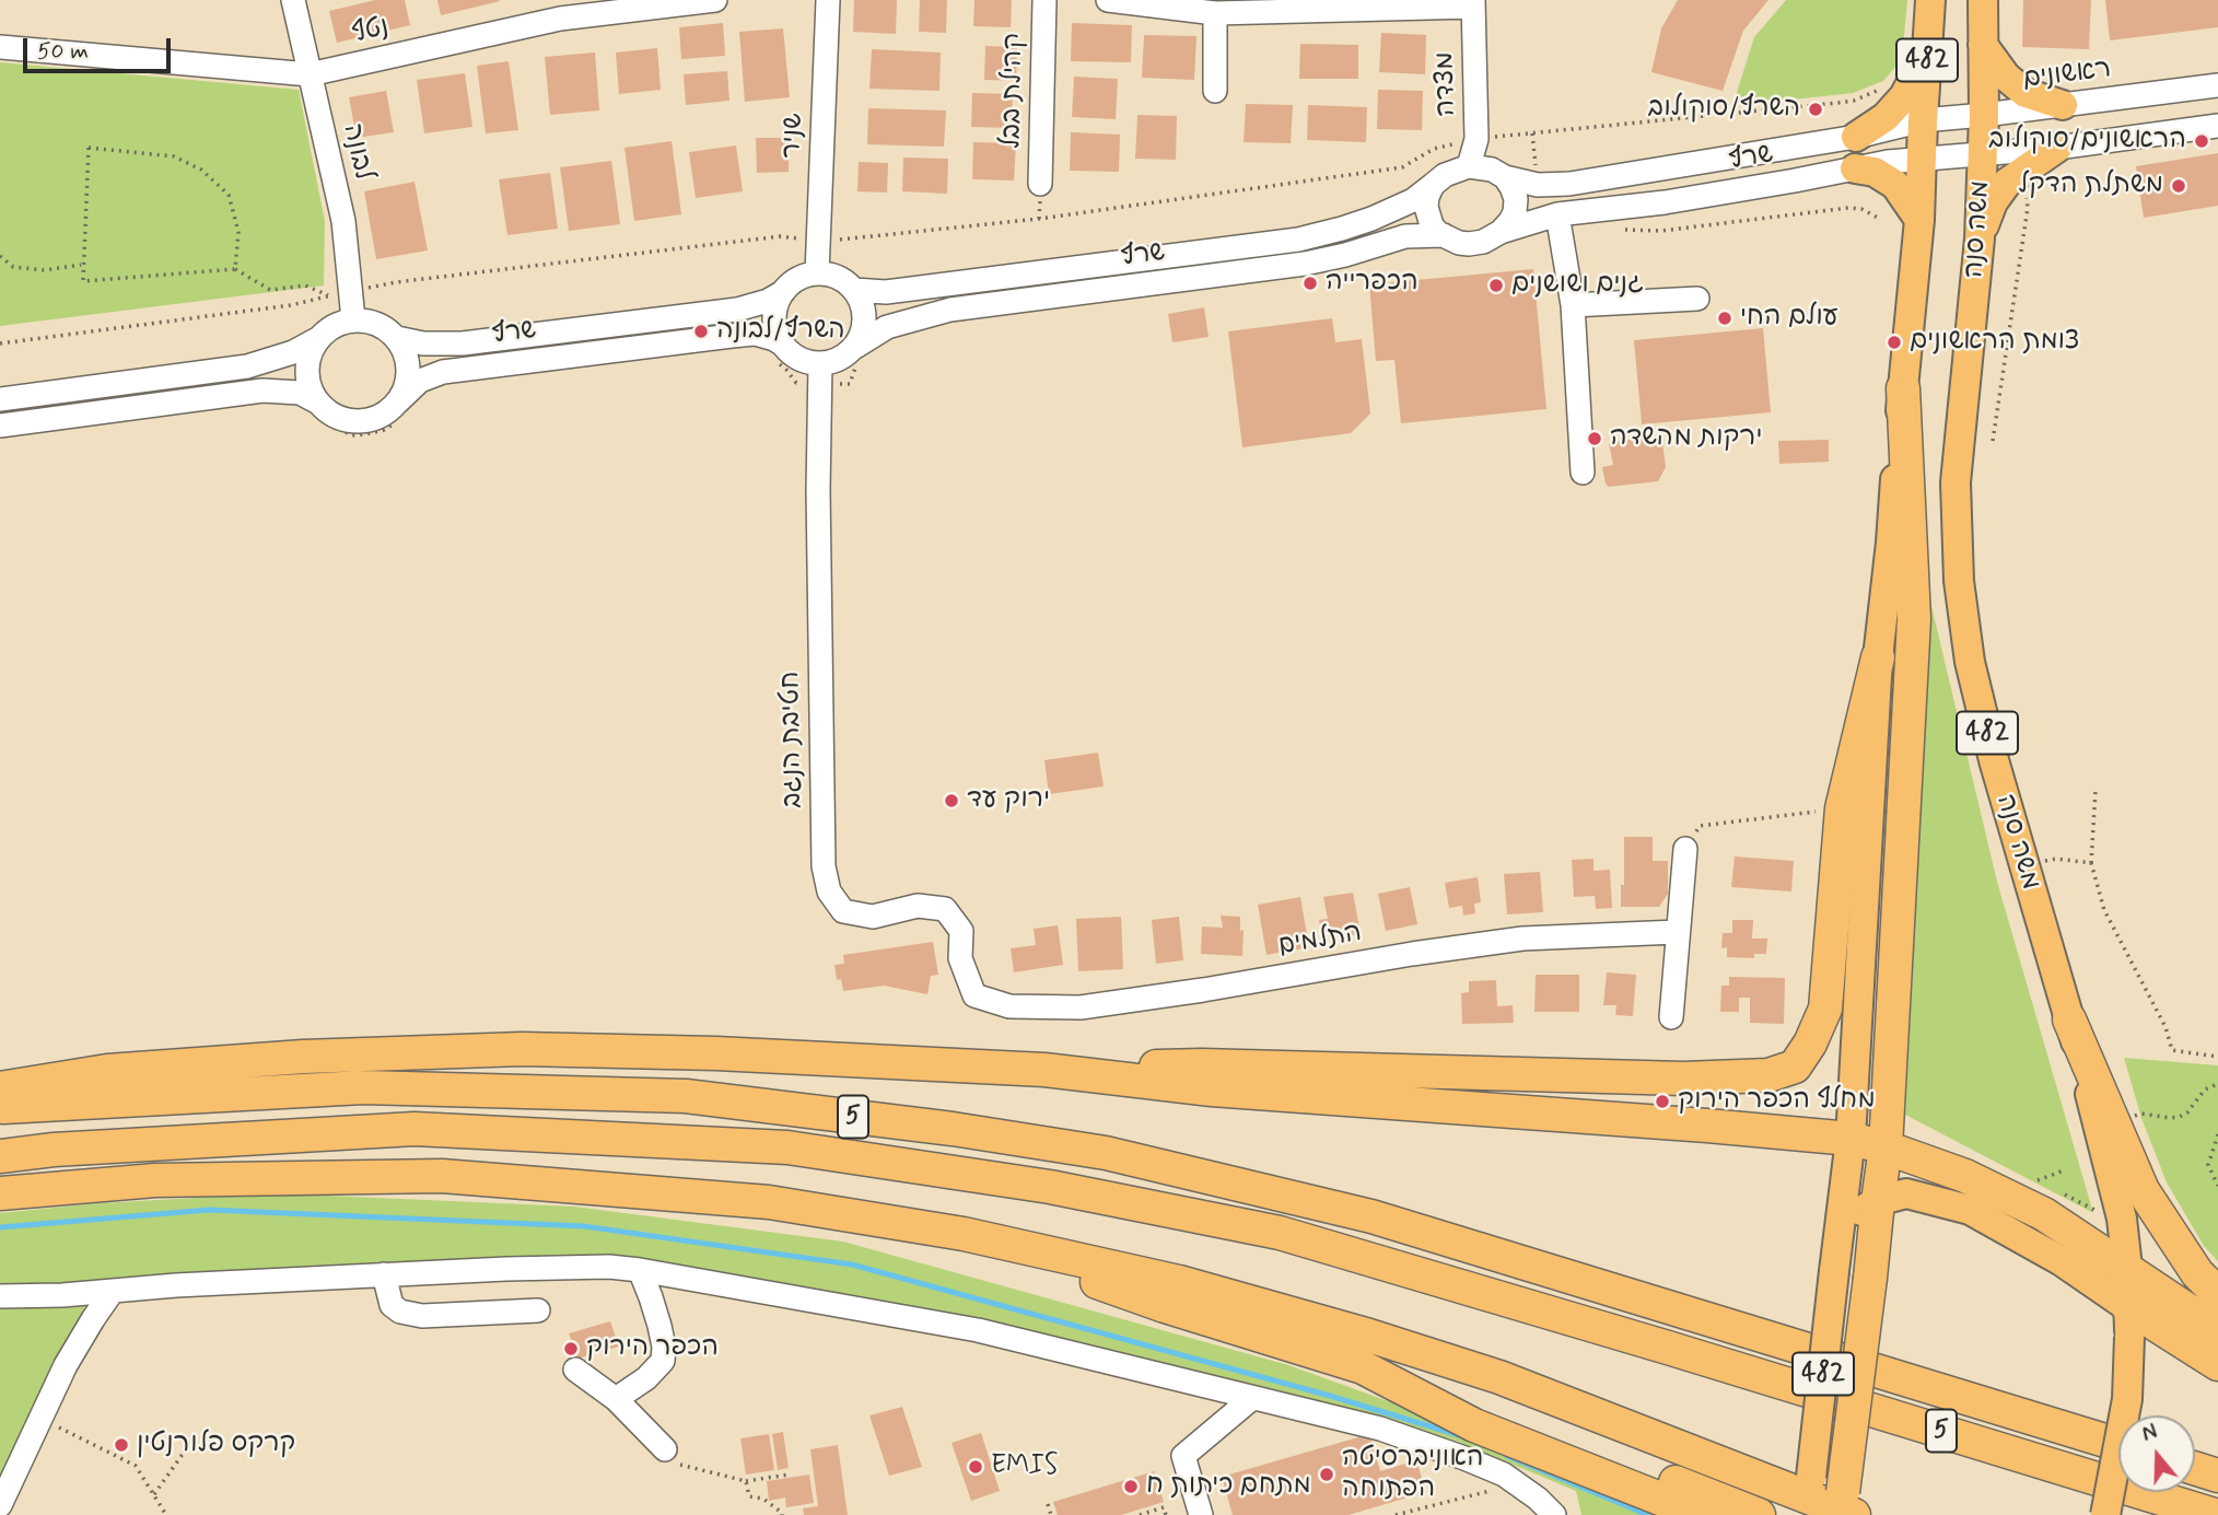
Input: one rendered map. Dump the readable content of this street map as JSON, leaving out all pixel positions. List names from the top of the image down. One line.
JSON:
{"streets":{"highway":["5"],"main road":["482","משה סנה"],"street":["נטף","ראשונים","מצדה","קהילת בבל","שניר","לבונה","שרף","חטיבת הנגב","התלמים"]},"crossings":[["נטף","לבונה"],["482","ראשונים"],["482","שרף"],["482","משה סנה"],["ראשונים","שרף"],["ראשונים","משה סנה"],["מצדה","שרף"],["שניר","שרף"],["שניר","חטיבת הנגב"],["לבונה","שרף"],["שרף","חטיבת הנגב"],["חטיבת הנגב","התלמים"]],"places":["השרף/סוקולוב","הראשונים/סוקולוב","משתלת הדקל","הכפרייה","גנים ושושנים","עולם החי","השרף/לבונה","צומת הראשונים","ירקות מהשדה","ירוק עד","מחלף הכפר הירוק","הכפר הירוק","קרקס פלורנטין","EMIS","האוניברסיטה הפתוחה","מתחם כיתות ח"],"scale_bar":"50 m","north":"top"}
